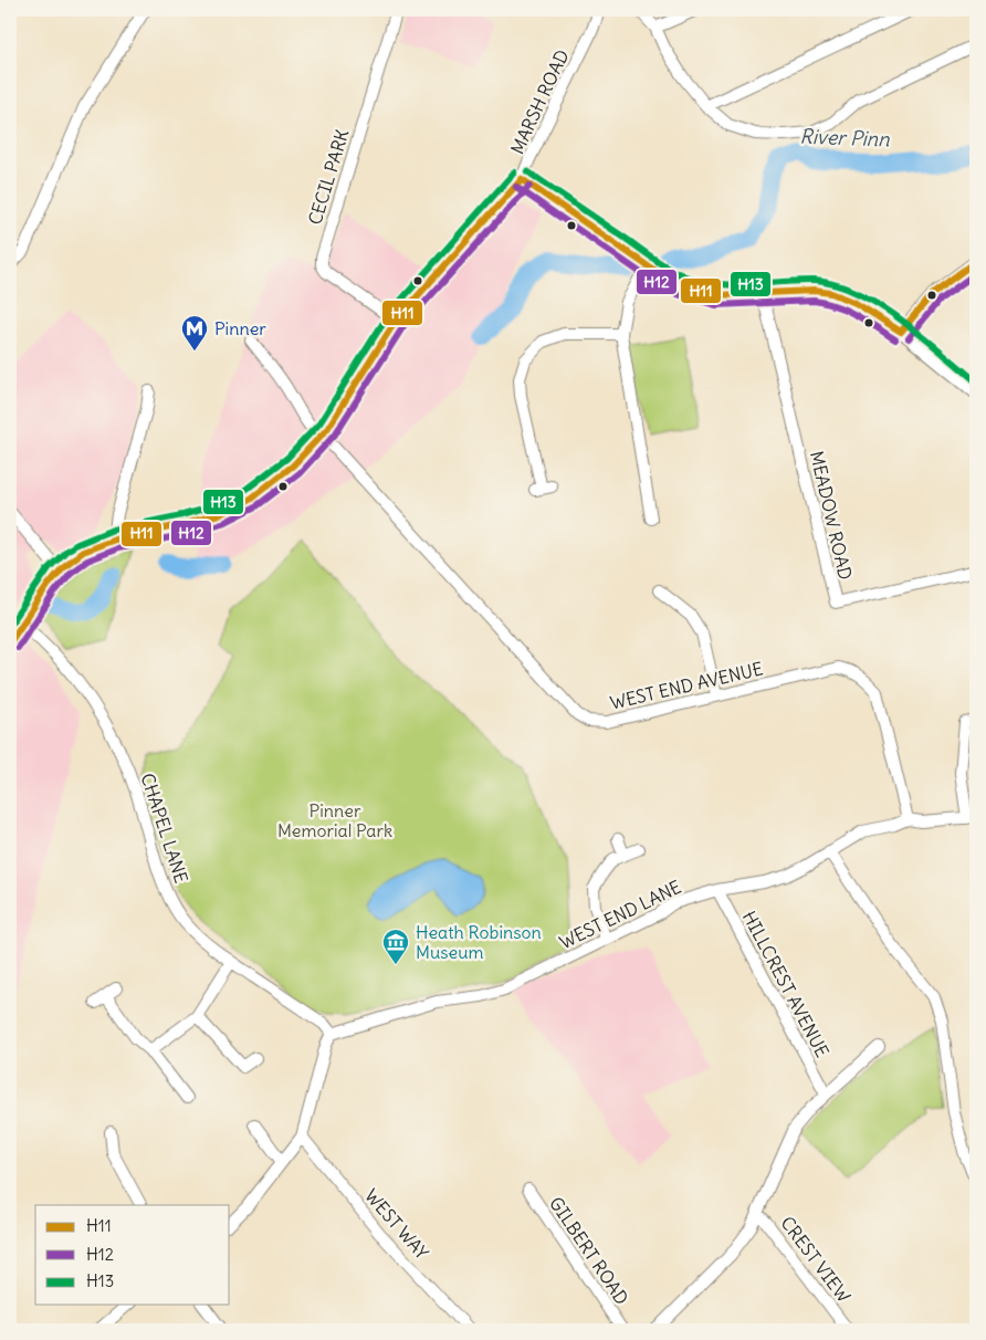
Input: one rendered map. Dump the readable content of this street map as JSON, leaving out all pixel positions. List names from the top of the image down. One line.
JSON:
{"streets":{"street":["MARSH ROAD","CECIL PARK","MEADOW ROAD","WEST END AVENUE","CHAPEL LANE","WEST END LANE","HILLCREST AVENUE","WEST WAY","GILBERT ROAD","CREST VIEW"]},"crossings":[["MARSH ROAD","CECIL PARK"],["MARSH ROAD","WEST END AVENUE"],["MARSH ROAD","CHAPEL LANE"],["WEST END AVENUE","WEST END LANE"],["CHAPEL LANE","WEST END LANE"],["WEST END LANE","HILLCREST AVENUE"]],"water":["River Pinn"],"parks":["Pinner Memorial Park"],"places":{"metro station":["Pinner"],"museum":["Heath Robinson Museum"]},"lines":["transit line H13","transit line H11","transit line H12"],"legend":["H11","H12","H13"]}
